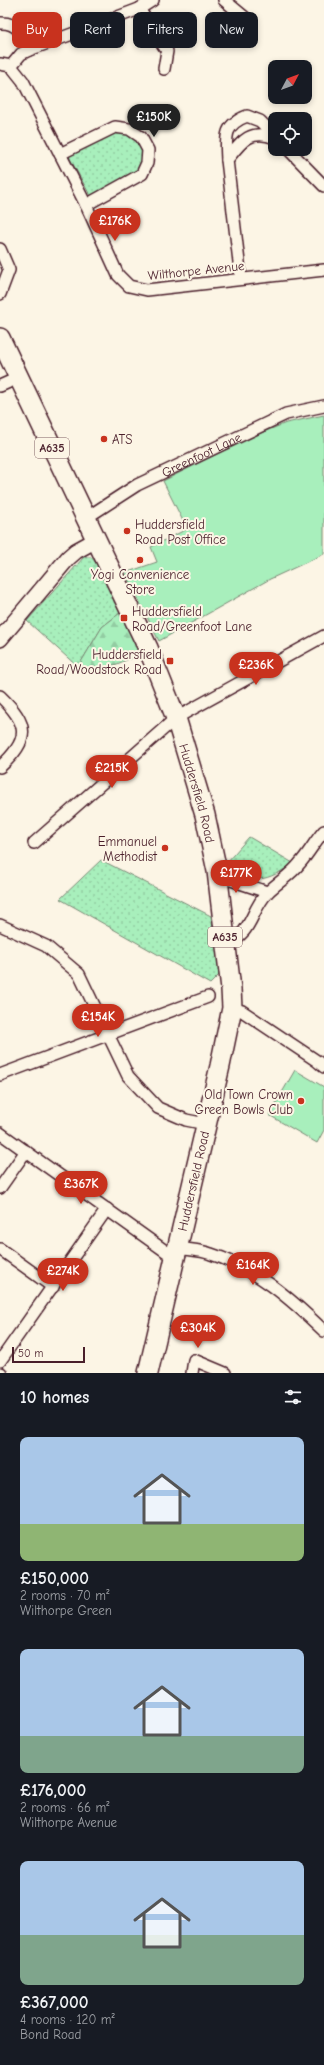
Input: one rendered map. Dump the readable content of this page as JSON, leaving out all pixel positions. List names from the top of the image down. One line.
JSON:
{"streets":{"highway":["A635","Huddersfield Road"],"street":["Wilthorpe Avenue","Greenfoot Lane"]},"crossings":[["Greenfoot Lane","Huddersfield Road"]],"places":{"other":["ATS","Huddersfield Road Post Office","Yogi Convenience Store","Emmanuel Methodist","Old Town Crown Green Bowls Club"],"transit":["Huddersfield Road/Greenfoot Lane","Huddersfield Road/Woodstock Road"]},"scale_bar":"50 m","north":"top right","page":{"chip":["Buy","Rent","Filters","New"],"price":["£150K","£176K","£236K","£215K","£177K","£154K","£367K","£164K","£274K","£304K"],"scale":"50 m","heading":"10 homes","list":[{"name":"£150,000","note":"2 rooms · 70 m² · Wilthorpe Green"},{"name":"£176,000","note":"2 rooms · 66 m² · Wilthorpe Avenue"},{"name":"£367,000","note":"4 rooms · 120 m² · Bond Road"}]}}
